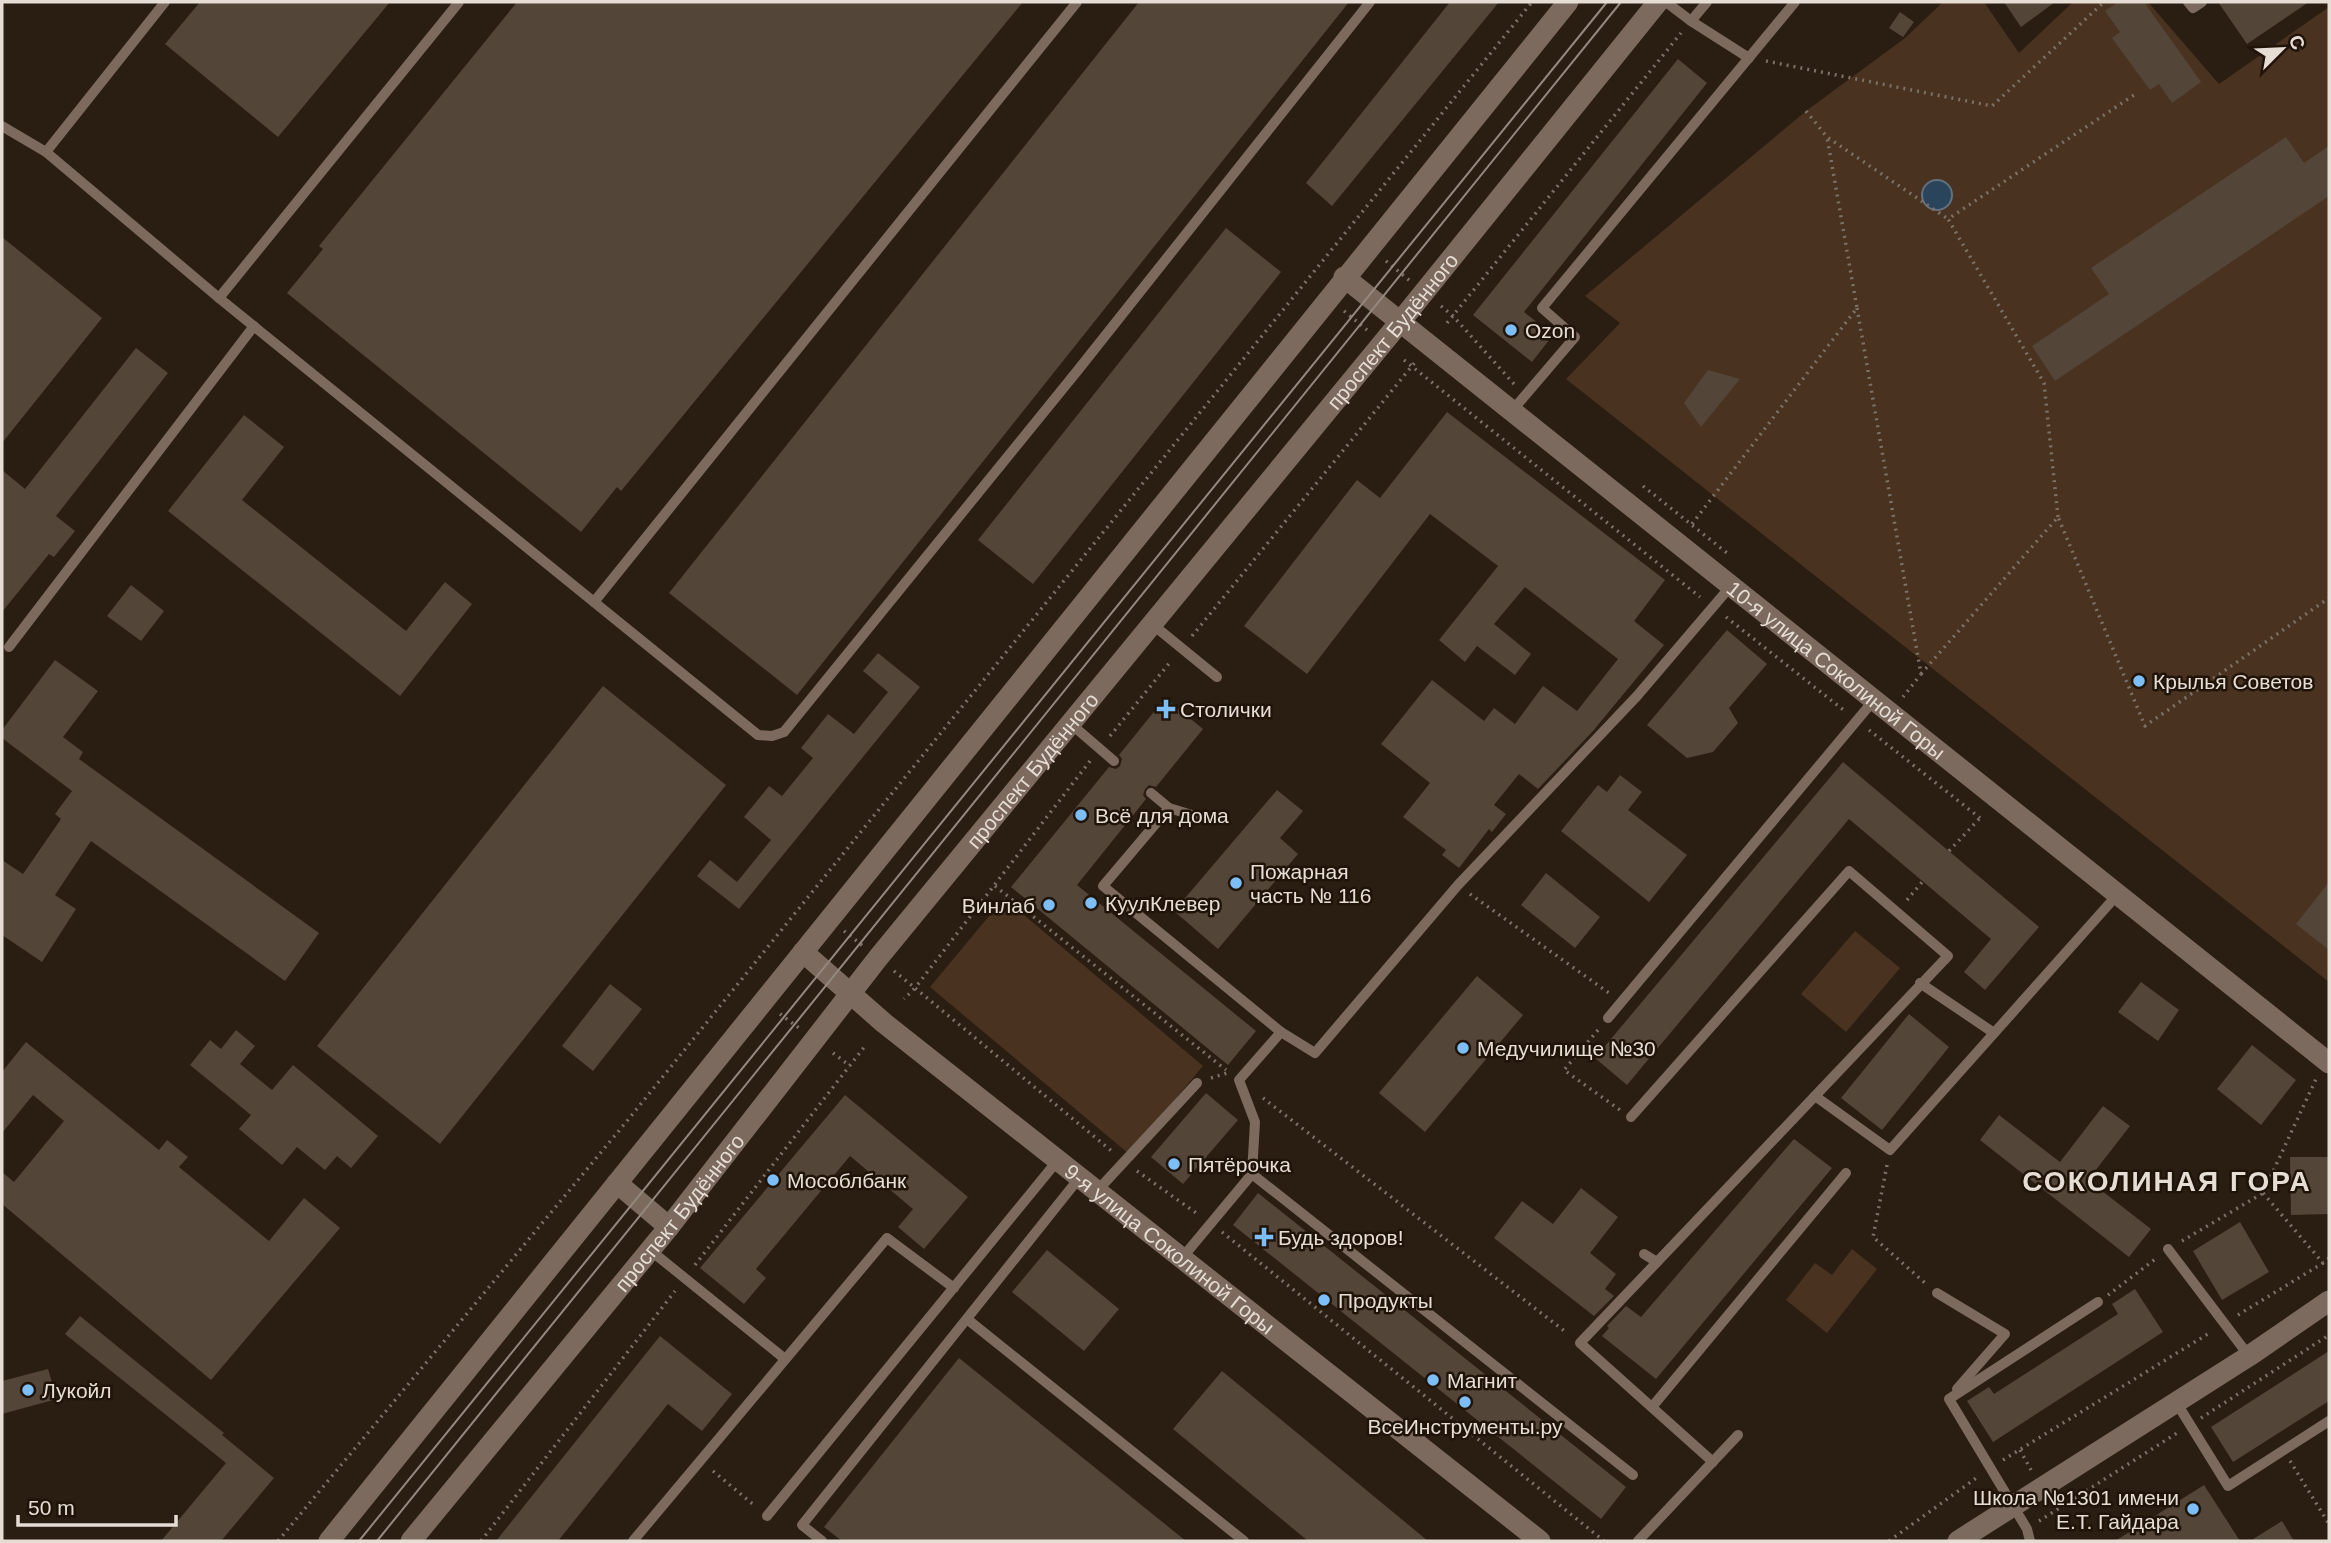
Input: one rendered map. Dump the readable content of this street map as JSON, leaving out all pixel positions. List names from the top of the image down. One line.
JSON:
{"streets":{"main road":["проспект Будённого","10-я улица Соколиной Горы","9-я улица Соколиной Горы"]},"crossings":[["проспект Будённого","10-я улица Соколиной Горы"],["проспект Будённого","9-я улица Соколиной Горы"]],"districts":["СОКОЛИНАЯ ГОРА"],"places":{"other":["Ozon","Крылья Советов","Всё для дома","Пожарная часть № 116","КуулКлевер","Винлаб","Медучилище №30","Пятёрочка","Мособлбанк","Продукты","Магнит","Лукойл","ВсеИнструменты.ру","Школа №1301 имени Е.Т. Гайдара"],"health":["Столички","Будь здоров!"]},"scale_bar":"50 m","north":"top right"}
